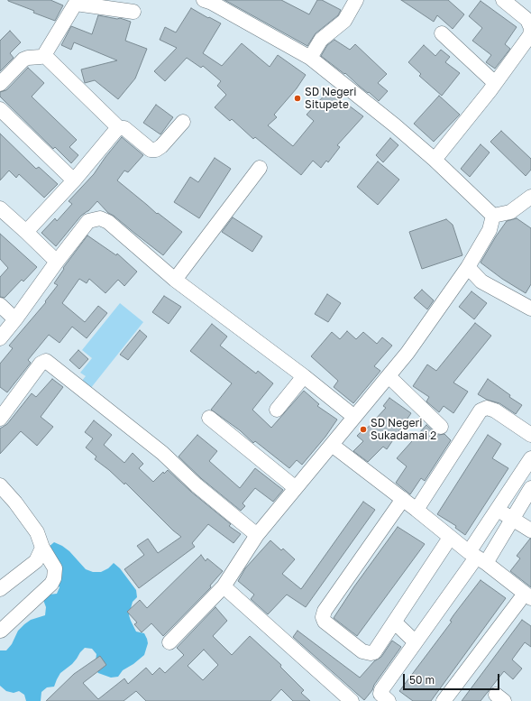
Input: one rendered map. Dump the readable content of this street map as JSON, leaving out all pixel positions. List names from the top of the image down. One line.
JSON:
{"places":["SD Negeri Situpete","SD Negeri Sukadamai 2"],"scale_bar":"50 m"}
